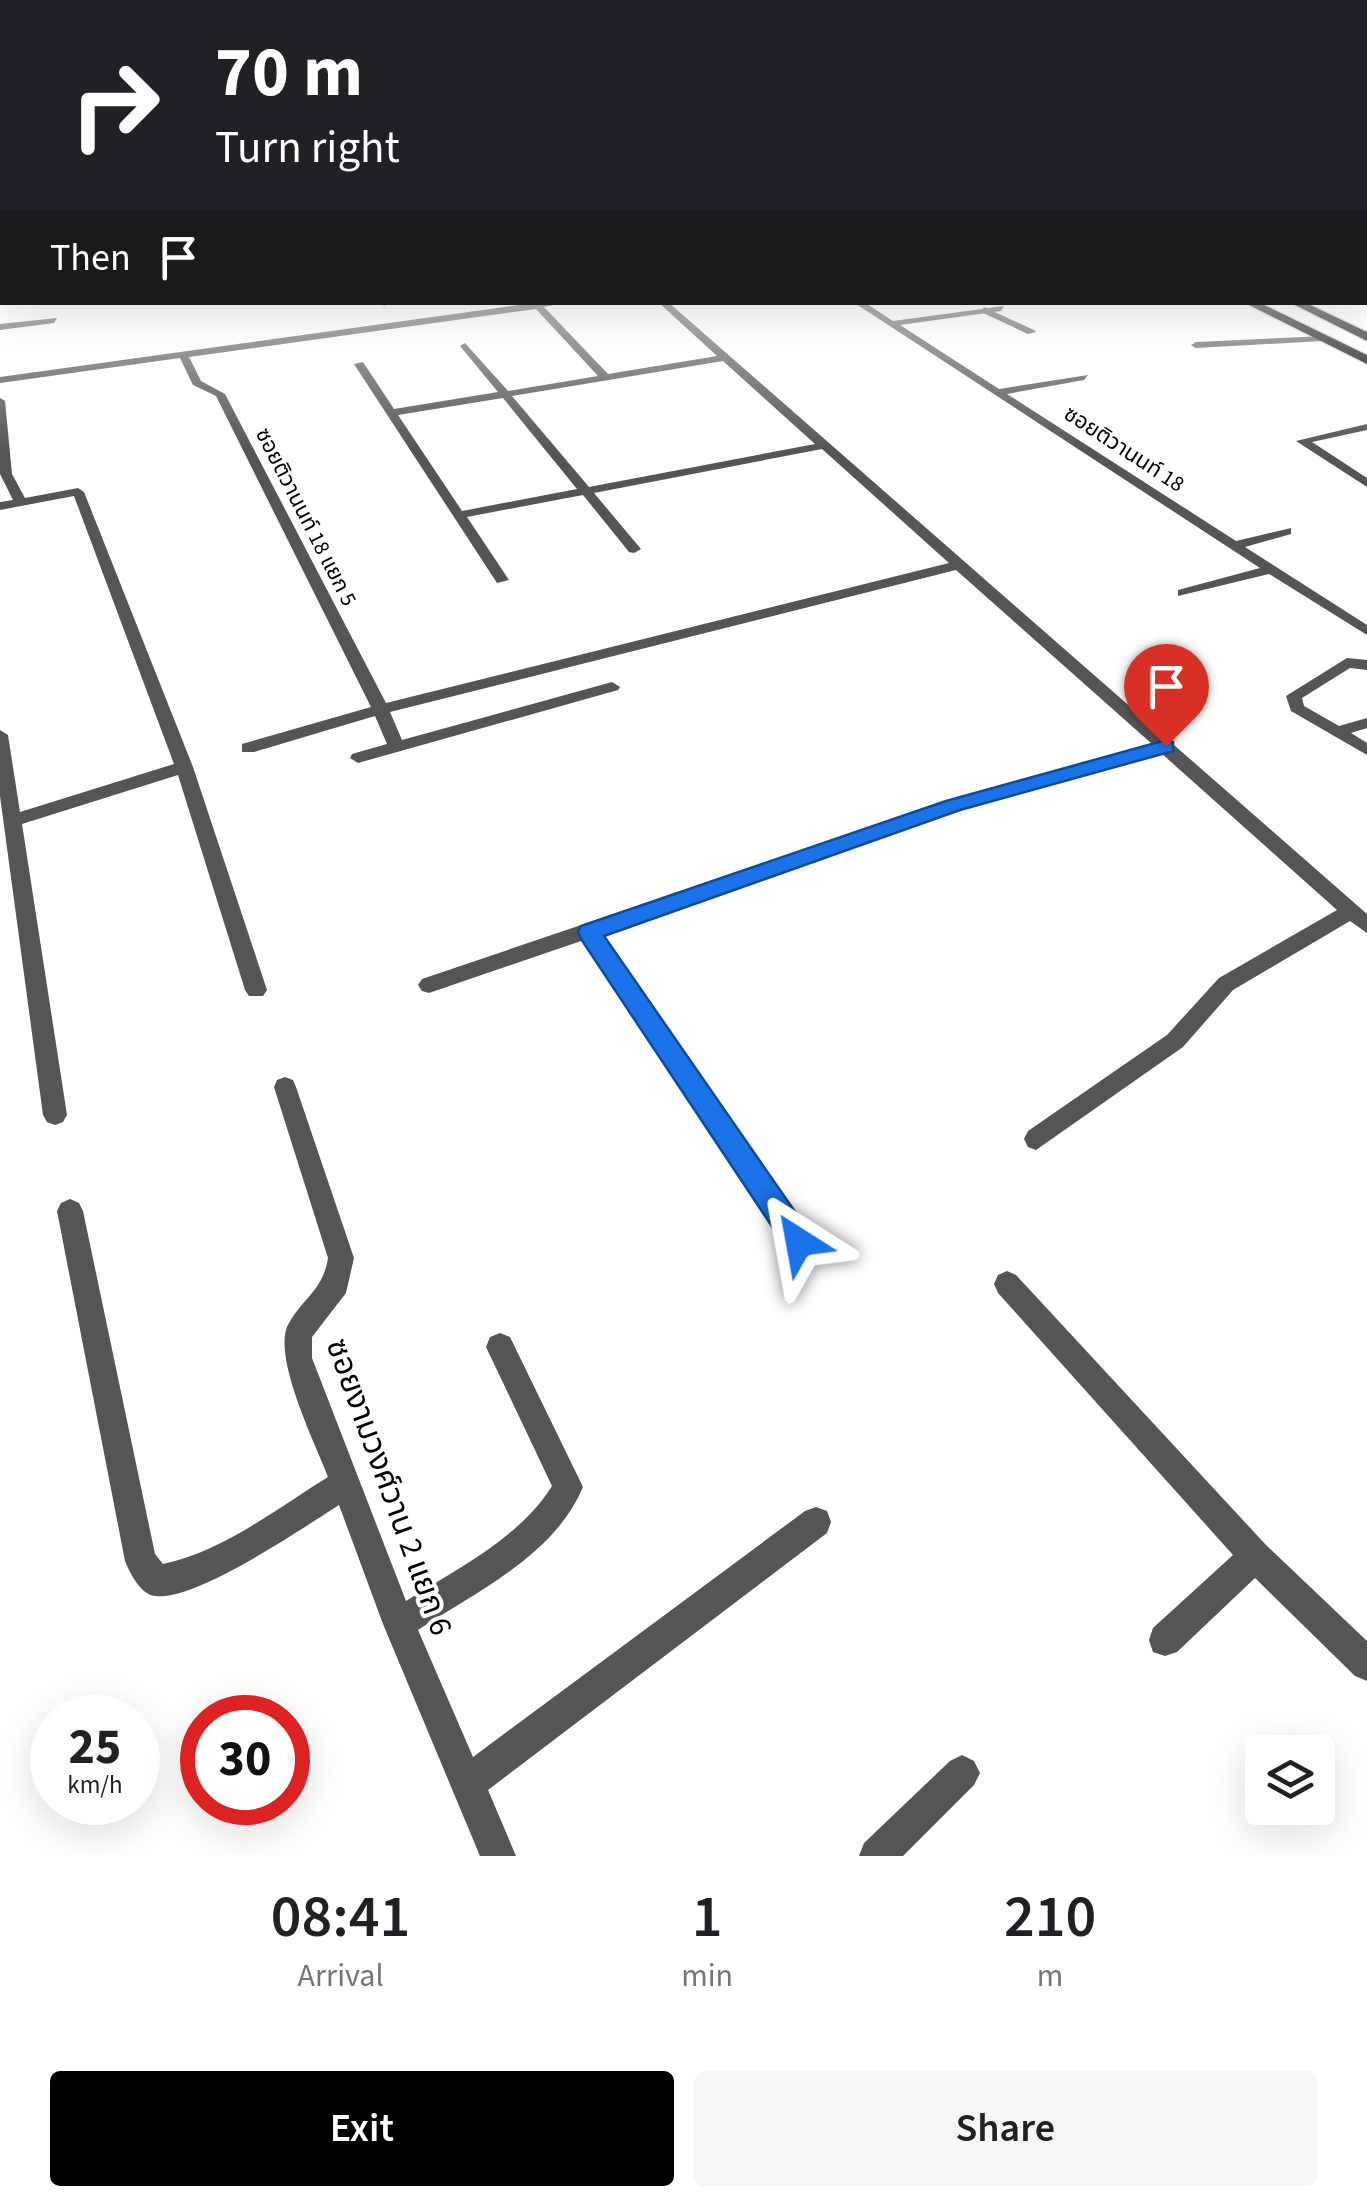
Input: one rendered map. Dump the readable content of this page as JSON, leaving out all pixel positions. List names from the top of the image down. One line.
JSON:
{"streets":{"street":["ซอยติวานนท์ 18","ซอยติวานนท์ 18 แยก 5","ซอยงามวงศ์วาน 2 แยก 6"]},"page":{"turn":["70 m","Turn right"],"then":"Then","speed":"25 km/h","limit":"30","eta":["08:41","Arrival","1","min","210","m"],"buttons":["Exit","Share"]}}
